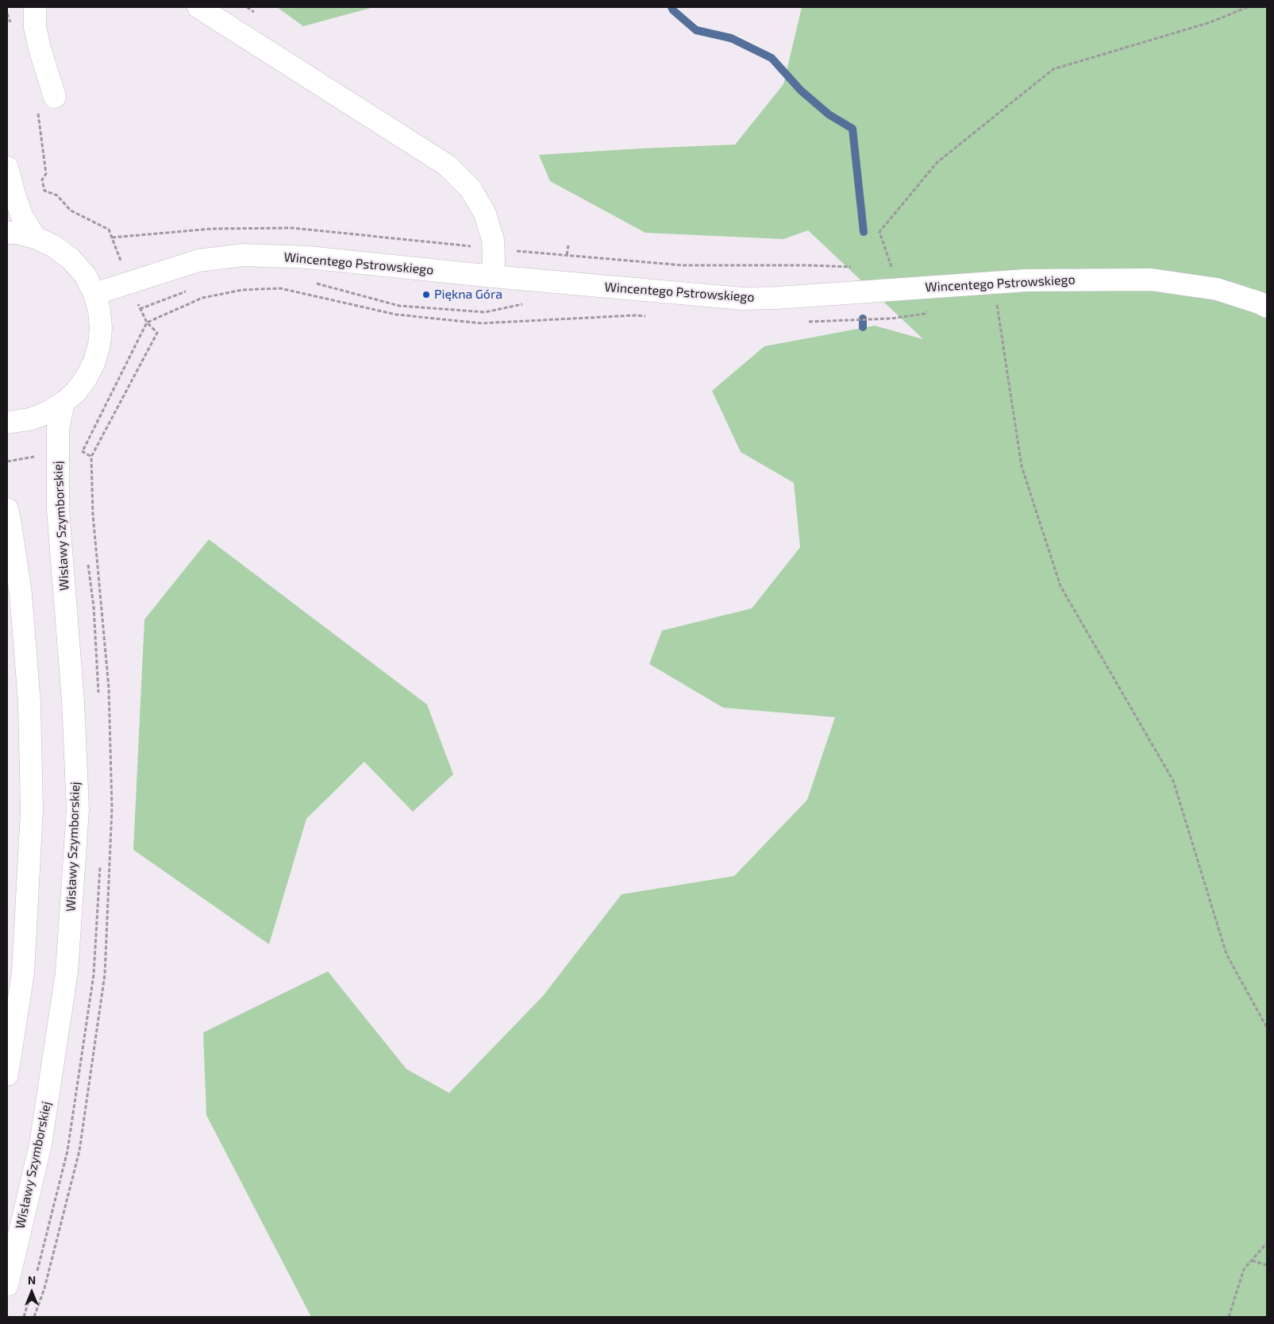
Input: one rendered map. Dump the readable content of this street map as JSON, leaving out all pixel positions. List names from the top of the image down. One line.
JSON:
{"streets":{"main road":["Wincentego Pstrowskiego","Wisławy Szymborskiej"]},"places":["Piękna Góra"],"north":"top"}
